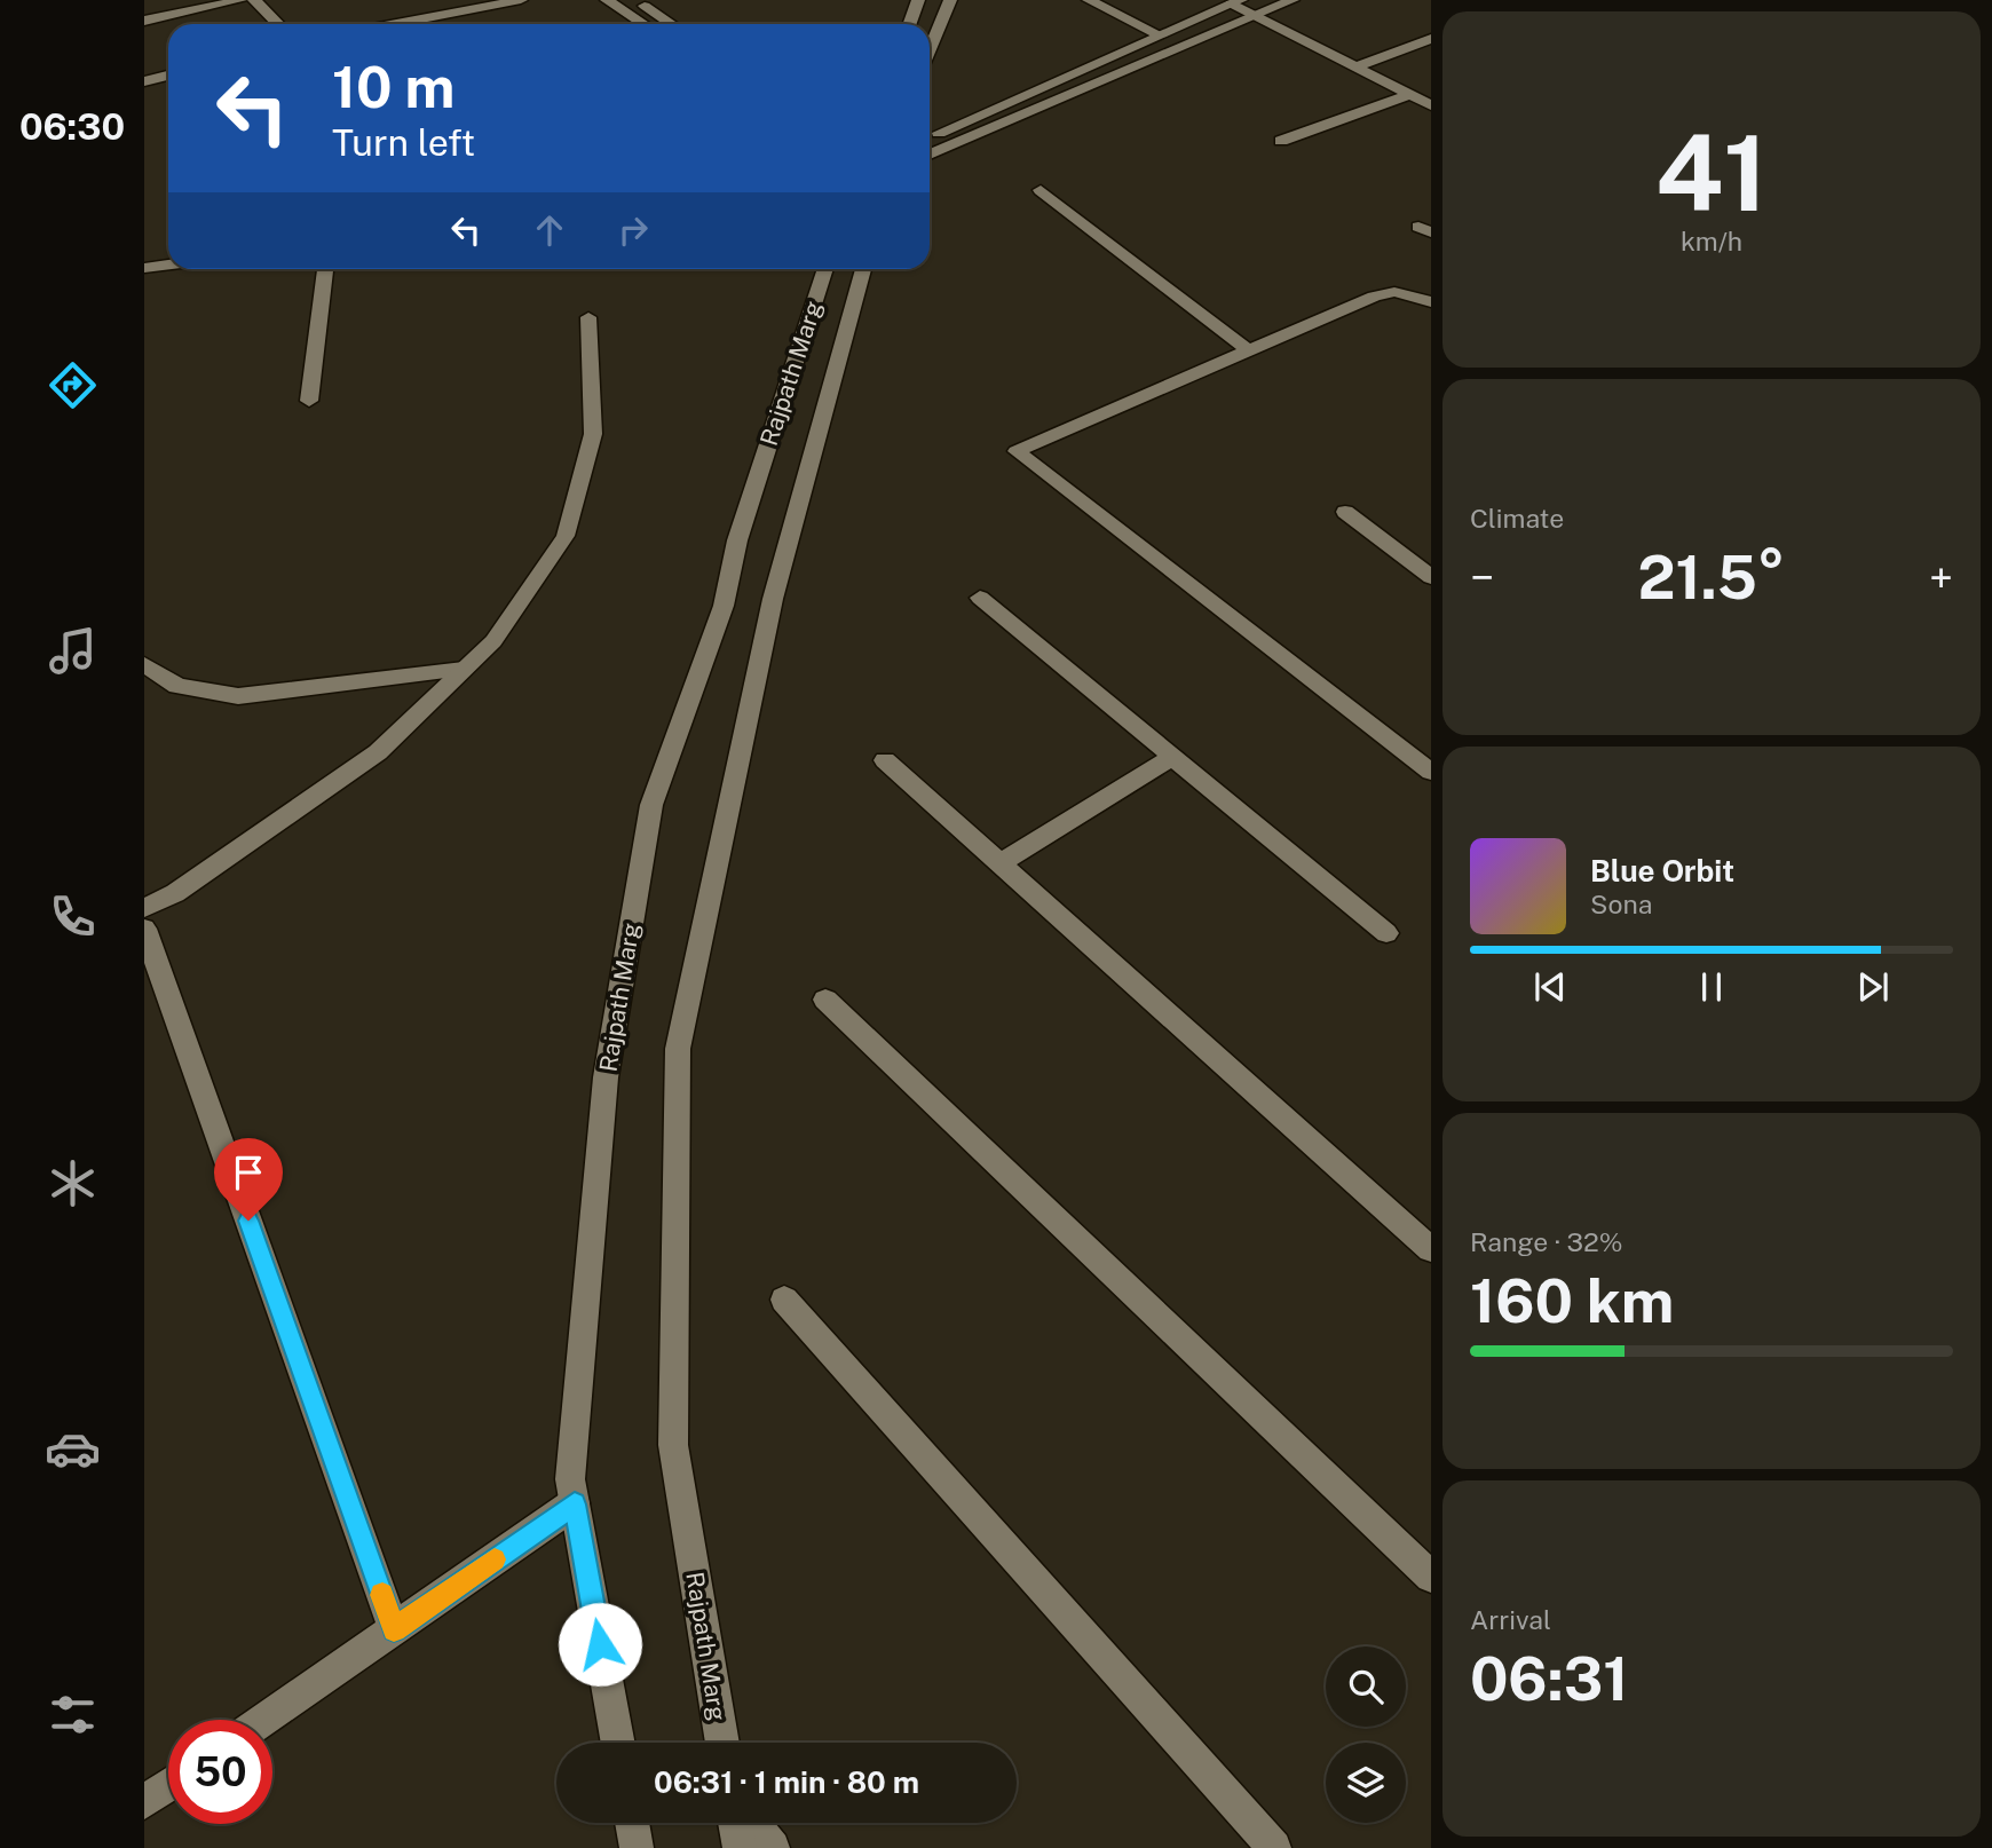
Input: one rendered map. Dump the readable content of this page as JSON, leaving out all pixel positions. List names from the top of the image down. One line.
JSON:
{"streets":{"street":["Rajpath Marg"]},"page":{"tabs":"06:30","tile":[["41","km/h"],"Climate",["Range · 32%","160 km"],["Arrival","06:31"]],"turn":["10 m","Turn left"],"heat":["−","21.5°","+"],"song":["Blue Orbit","Sona"],"limit":"50","trip":"06:31 · 1 min · 80 m"}}
